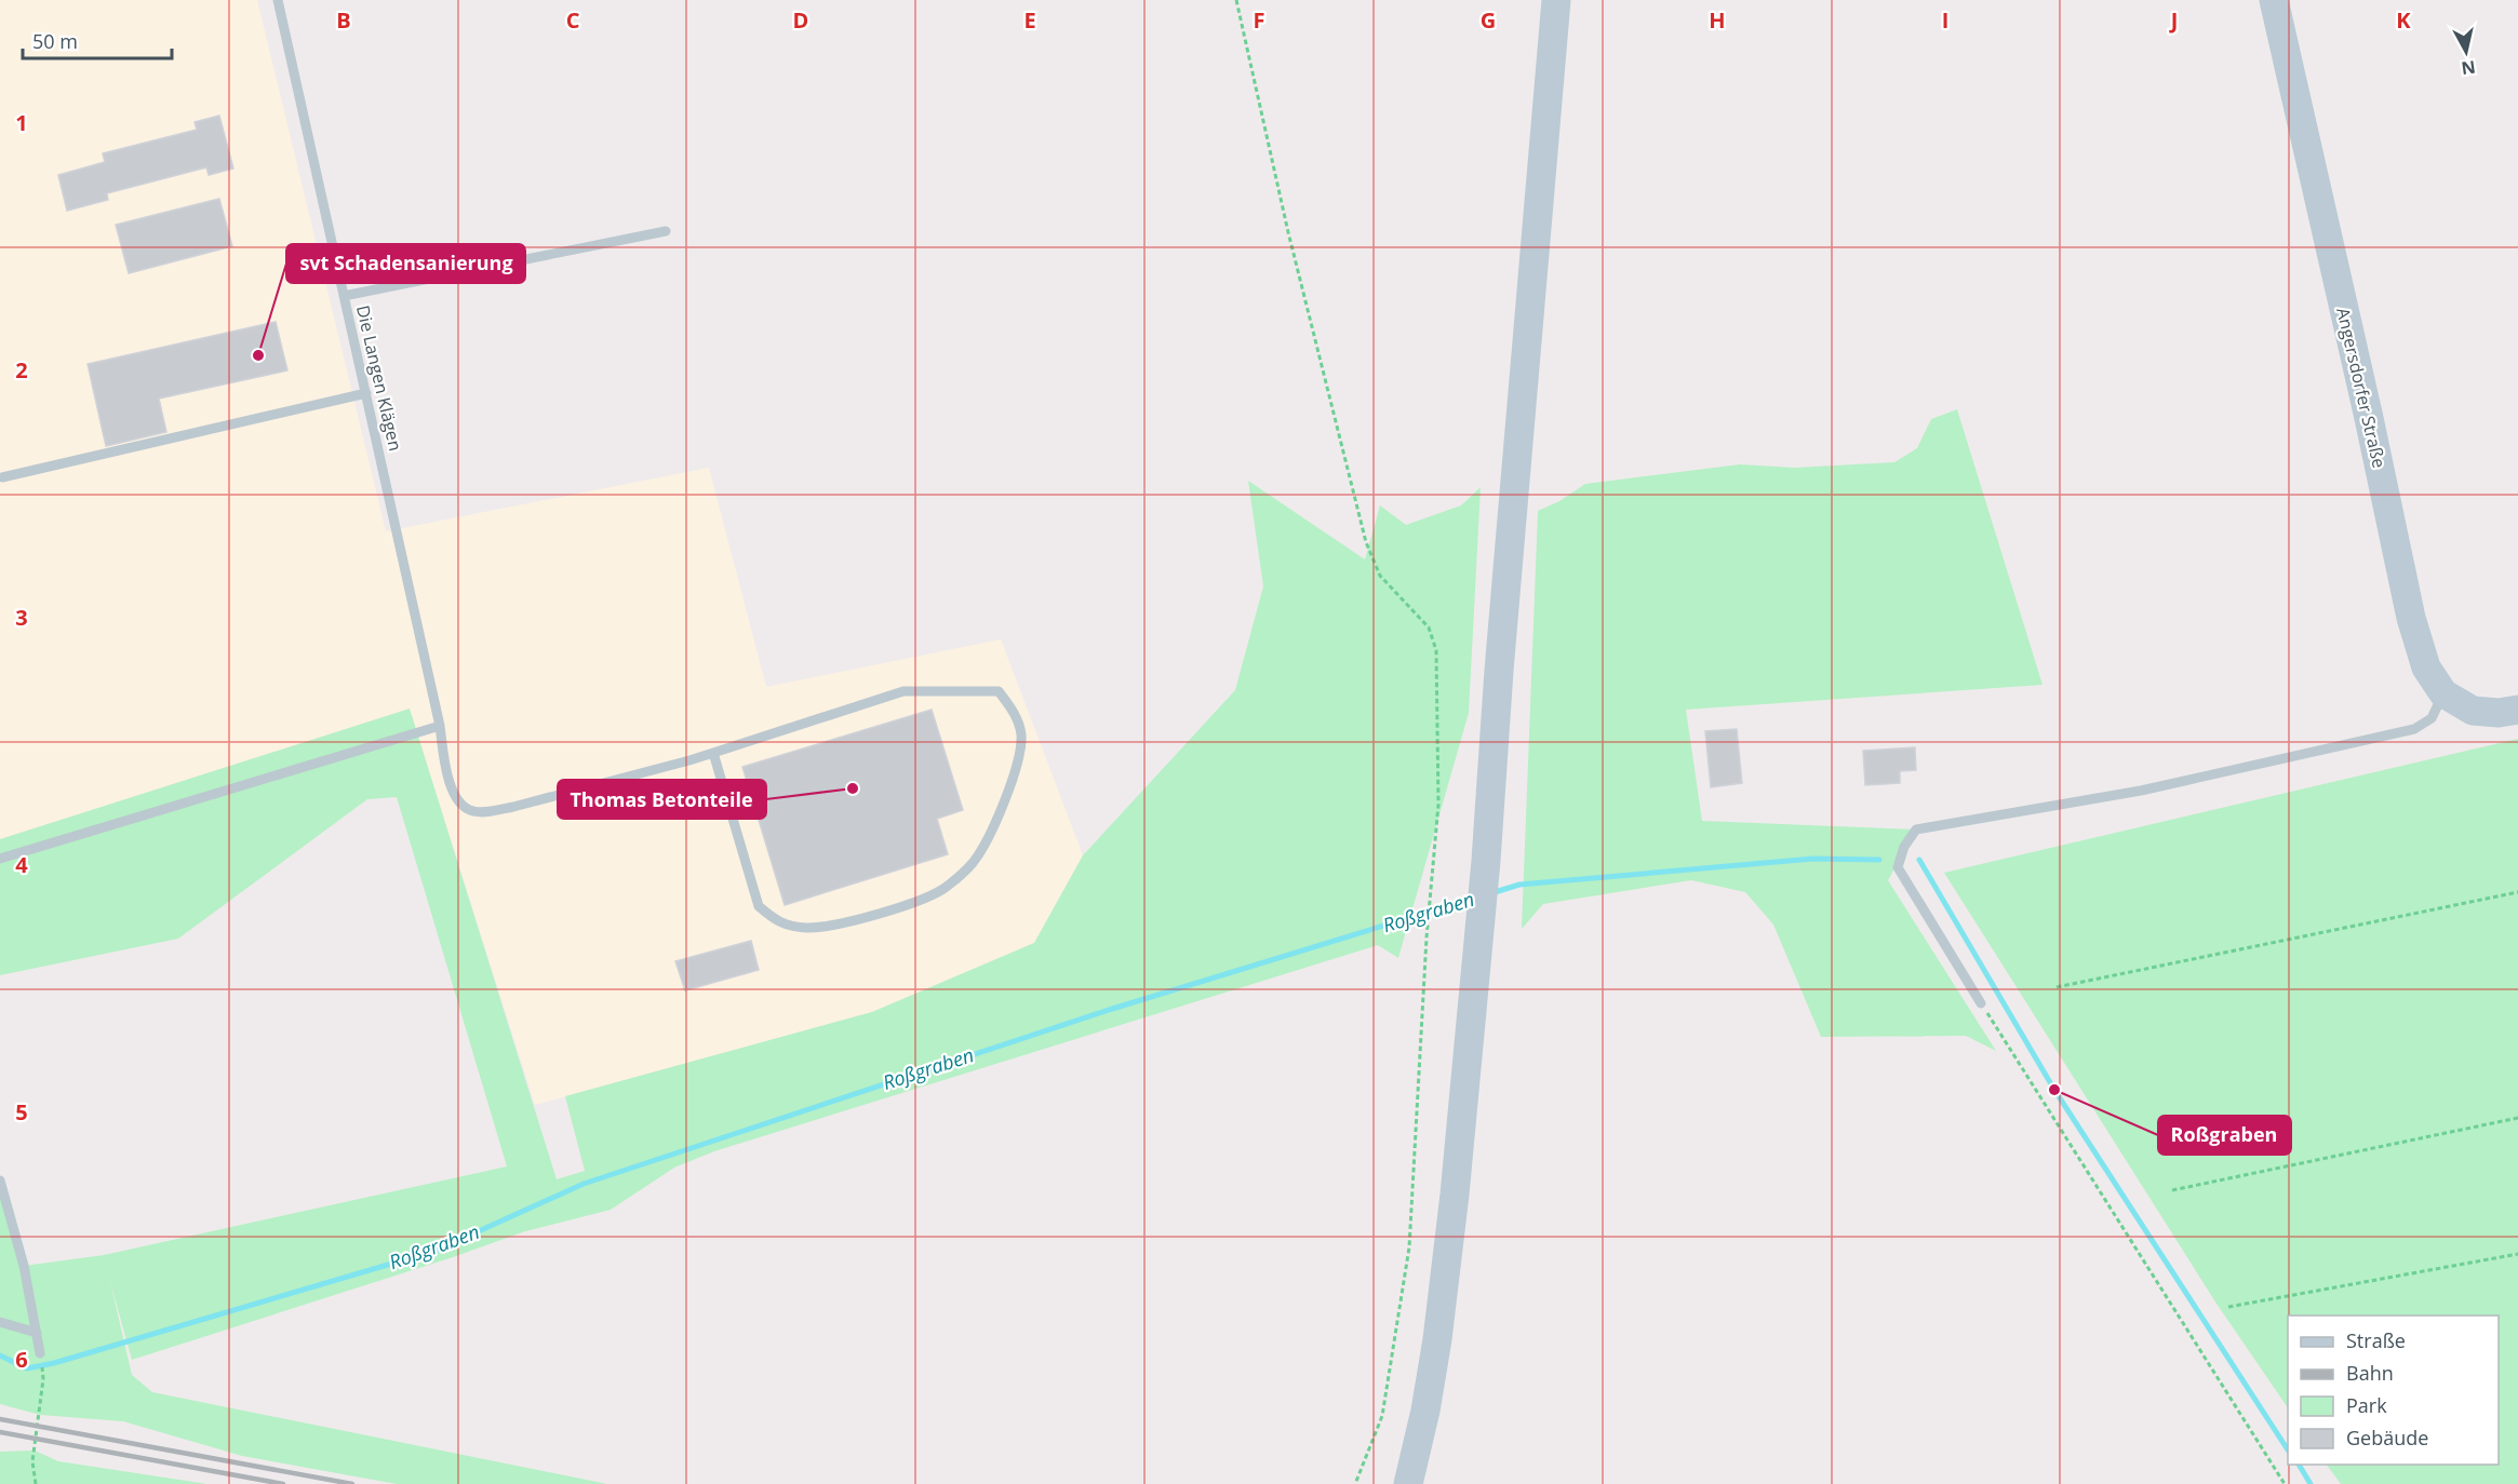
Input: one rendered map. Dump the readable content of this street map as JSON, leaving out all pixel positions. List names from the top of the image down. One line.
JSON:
{"streets":{"main road":["Angersdorfer Straße"],"lane":["Die Langen Klägen"]},"water":["Roßgraben"],"places":["svt Schadensanierung","Thomas Betonteile","Roßgraben"],"legend":["Straße","Bahn","Park","Gebäude"],"scale_bar":"50 m","north":"bottom","grid":{"columns":["B","C","D","E","F","G","H","I","J","K"],"rows":["1","2","3","4","5","6"]}}
